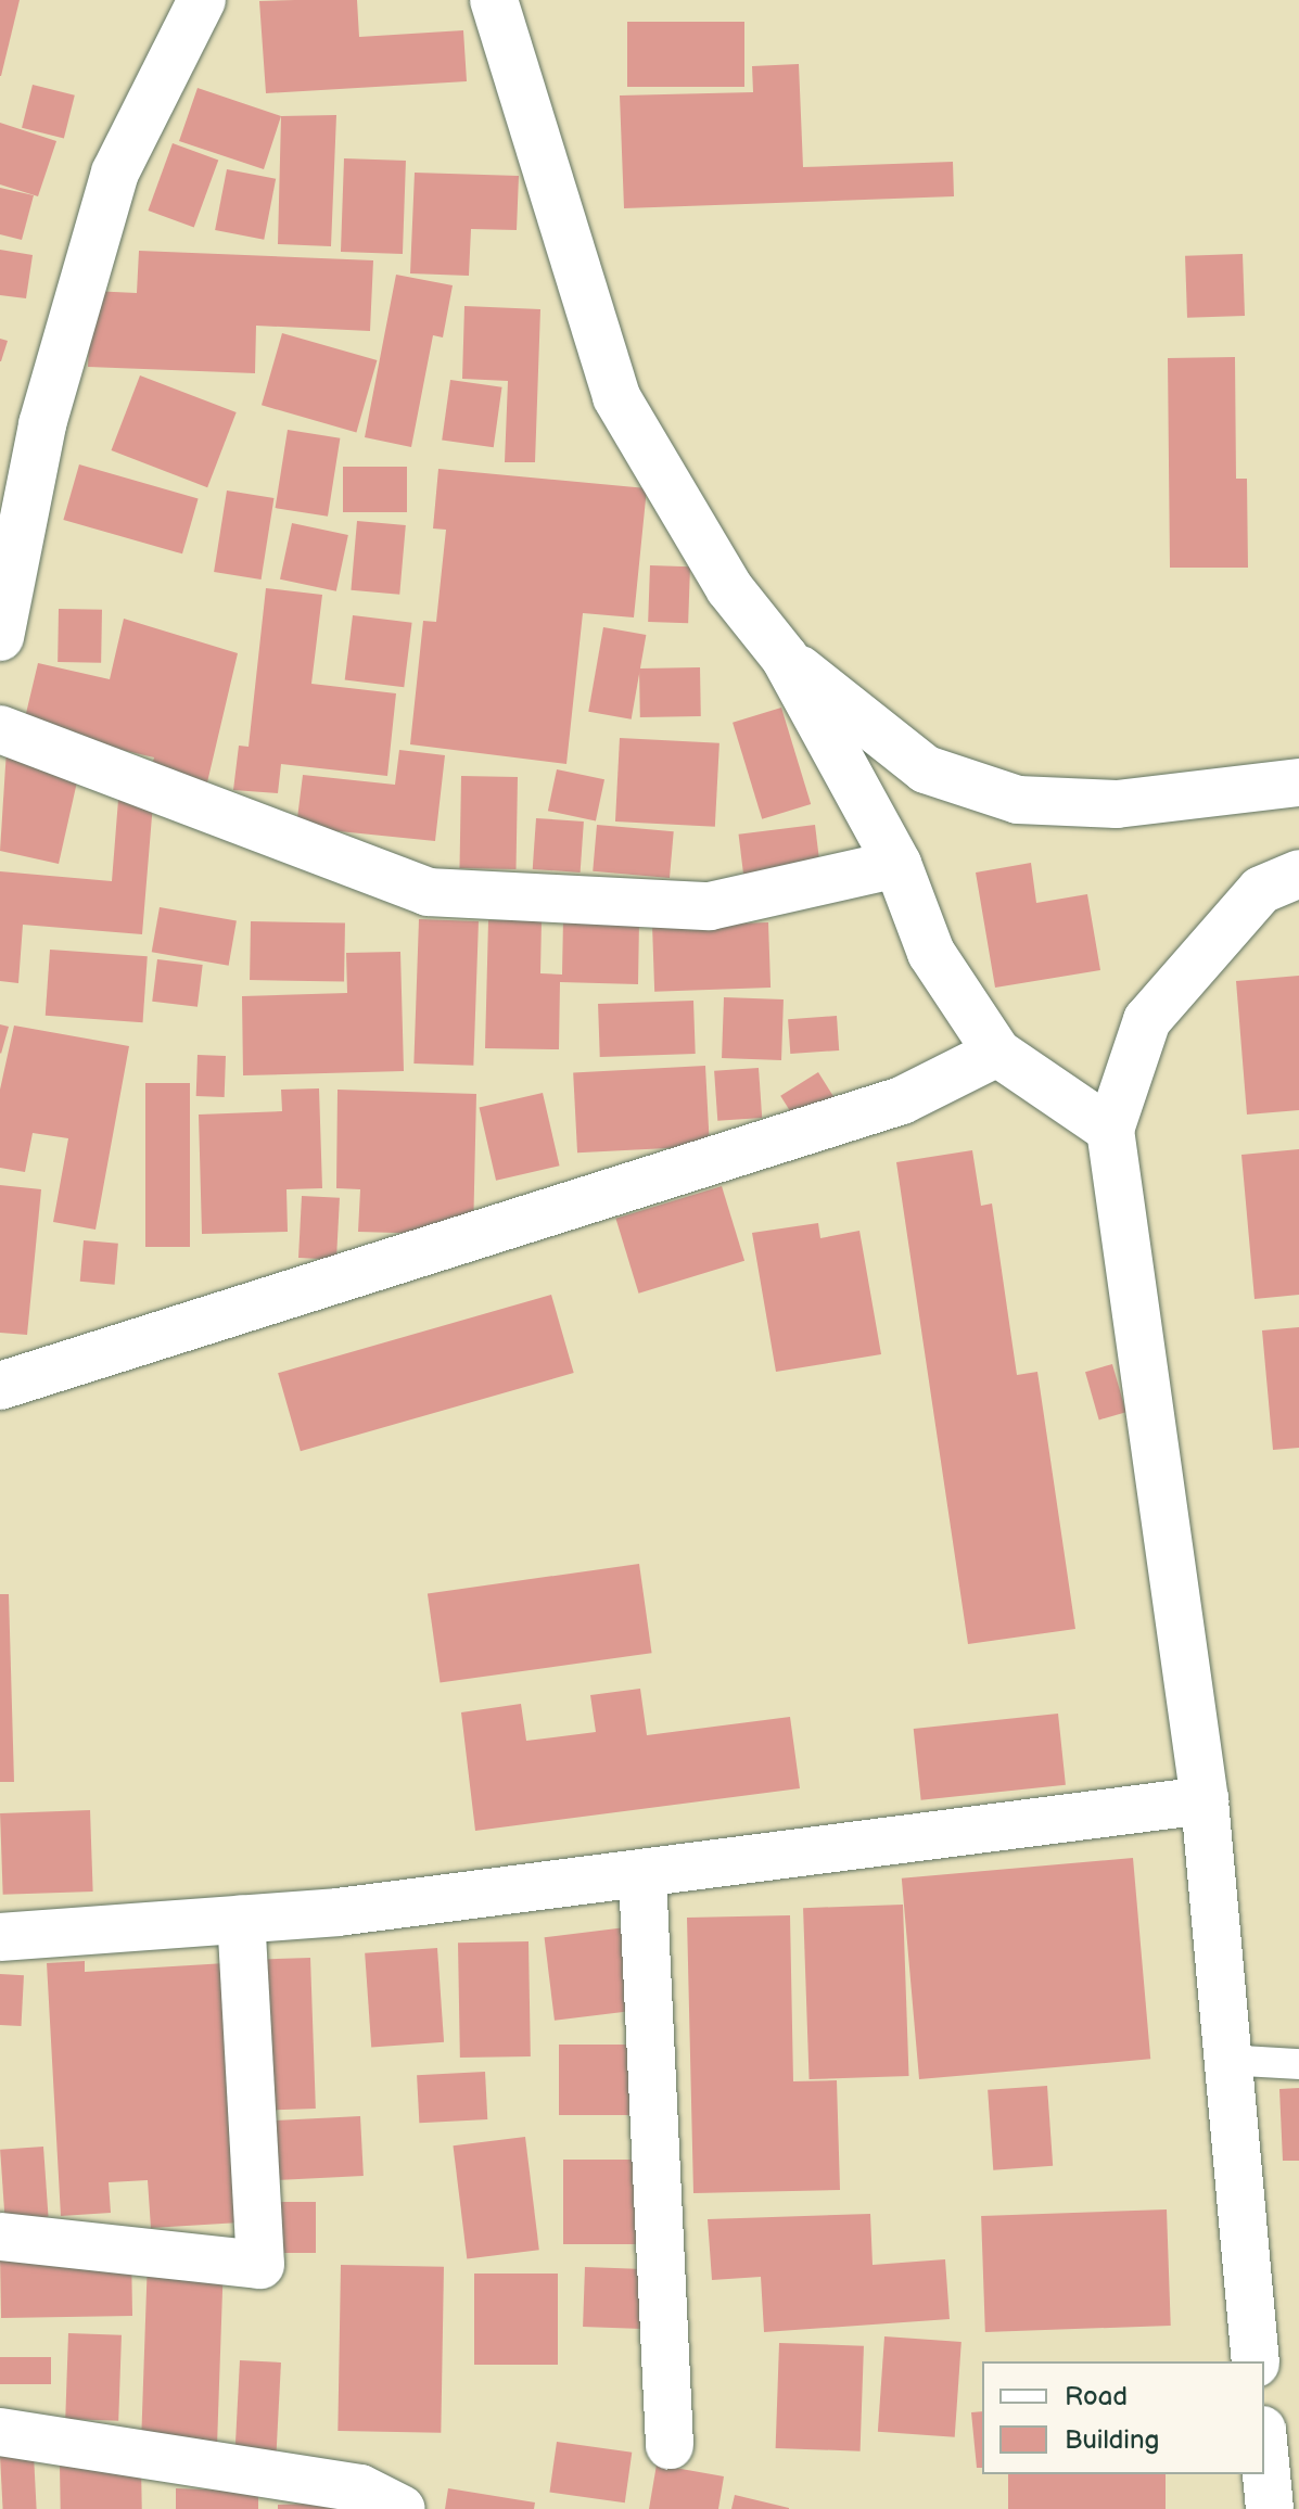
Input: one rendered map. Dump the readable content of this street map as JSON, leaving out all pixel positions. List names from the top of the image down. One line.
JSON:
{"legend":["Road","Building"]}
